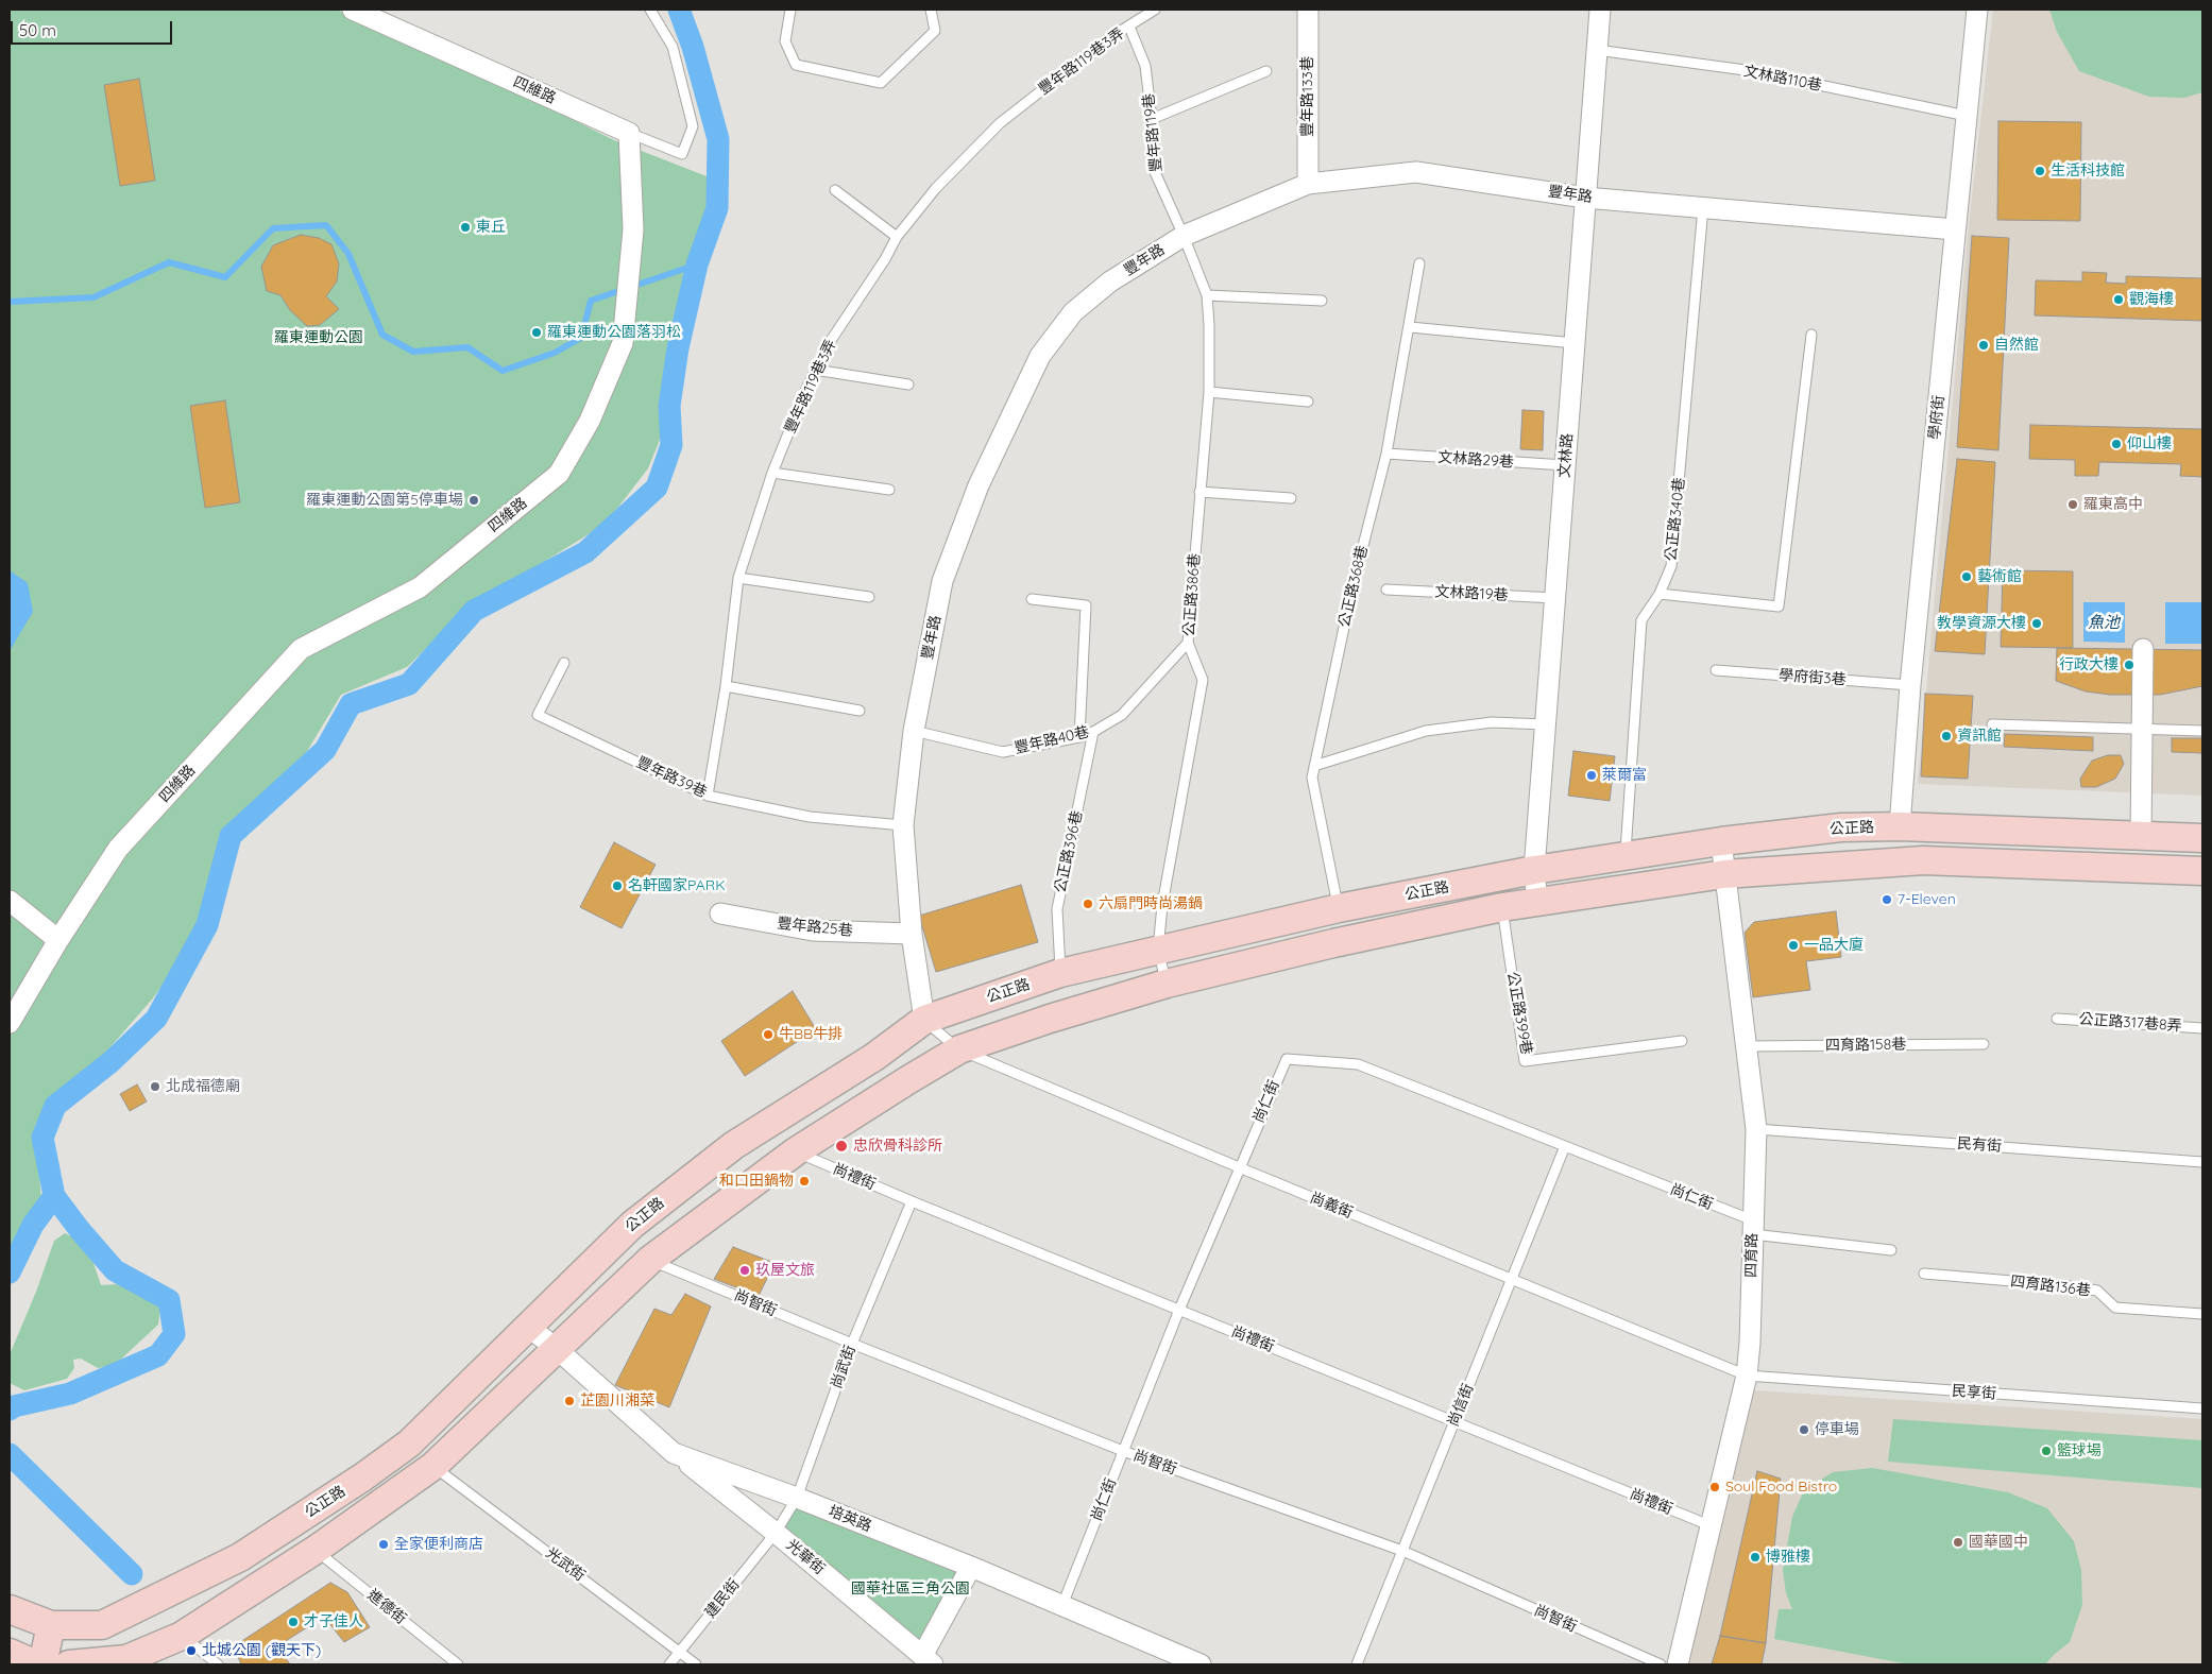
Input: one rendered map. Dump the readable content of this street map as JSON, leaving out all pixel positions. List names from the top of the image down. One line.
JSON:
{"streets":{"street":["四維路","豐年路133巷","豐年路","學府街","文林路","公正路","豐年路25巷","四育路","培英路","光華街"],"lane":["豐年路119巷3弄","文林路110巷","豐年路119巷","文林路29巷","公正路340巷","公正路368巷","文林路19巷","公正路386巷","學府街3巷","豐年路40巷","豐年路39巷","公正路396巷","公正路399巷","公正路317巷8弄","四育路158巷","尚仁街","民有街","尚禮街","尚義街","四育路136巷","尚智街","尚武街","民享街","尚信街","光武街","建民街","進德街"]},"crossings":[["豐年路119巷3弄","豐年路119巷"],["豐年路119巷3弄","豐年路39巷"],["文林路110巷","學府街"],["文林路110巷","文林路"],["豐年路133巷","豐年路"],["豐年路119巷","豐年路"],["豐年路119巷","公正路386巷"],["豐年路","學府街"],["豐年路","文林路"],["豐年路","公正路340巷"],["豐年路","公正路386巷"],["豐年路","豐年路40巷"],["豐年路","豐年路39巷"],["豐年路","公正路"],["豐年路","豐年路25巷"],["豐年路","尚義街"],["學府街","學府街3巷"],["學府街","公正路"],["文林路","文林路29巷"],["文林路","文林路19巷"],["文林路","公正路"],["文林路29巷","公正路368巷"],["公正路340巷","公正路"],["公正路368巷","公正路"],["公正路386巷","豐年路40巷"],["公正路386巷","公正路"],["豐年路40巷","公正路396巷"],["公正路","公正路396巷"],["公正路","公正路399巷"],["公正路","尚禮街"],["公正路","尚義街"],["公正路","四育路"],["公正路","尚智街"],["公正路","培英路"],["公正路","光武街"],["公正路","進德街"],["四育路158巷","四育路"],["尚仁街","尚禮街"],["尚仁街","尚義街"],["尚仁街","四育路"],["尚仁街","尚智街"],["尚仁街","尚信街"],["尚仁街","培英路"],["民有街","四育路"],["尚禮街","四育路"],["尚禮街","尚武街"],["尚禮街","尚信街"],["尚義街","四育路"],["尚義街","民享街"],["尚義街","尚信街"],["四育路","民享街"],["尚智街","尚武街"],["尚智街","尚信街"],["尚武街","培英路"],["尚武街","光華街"],["尚武街","建民街"],["培英路","光華街"],["光華街","建民街"],["光武街","建民街"]],"water":["魚池"],"parks":["羅東運動公園","國華社區三角公園"],"places":["生活科技館","東丘","觀海樓","羅東運動公園落羽松","自然館","仰山樓","羅東運動公園第5停車場","羅東高中","藝術館","教學資源大樓","行政大樓","資訊館","萊爾富","名軒國家PARK","7-Eleven","六扇門時尚湯鍋","一品大廈","牛BB牛排","北成福德廟","忠欣骨科診所","和口田鍋物","玖屋文旅","芷園川湘菜","停車場","籃球場","Soul Food Bistro","國華國中","全家便利商店","博雅樓","才子佳人","北城公園 (觀天下)"],"scale_bar":"50 m"}
